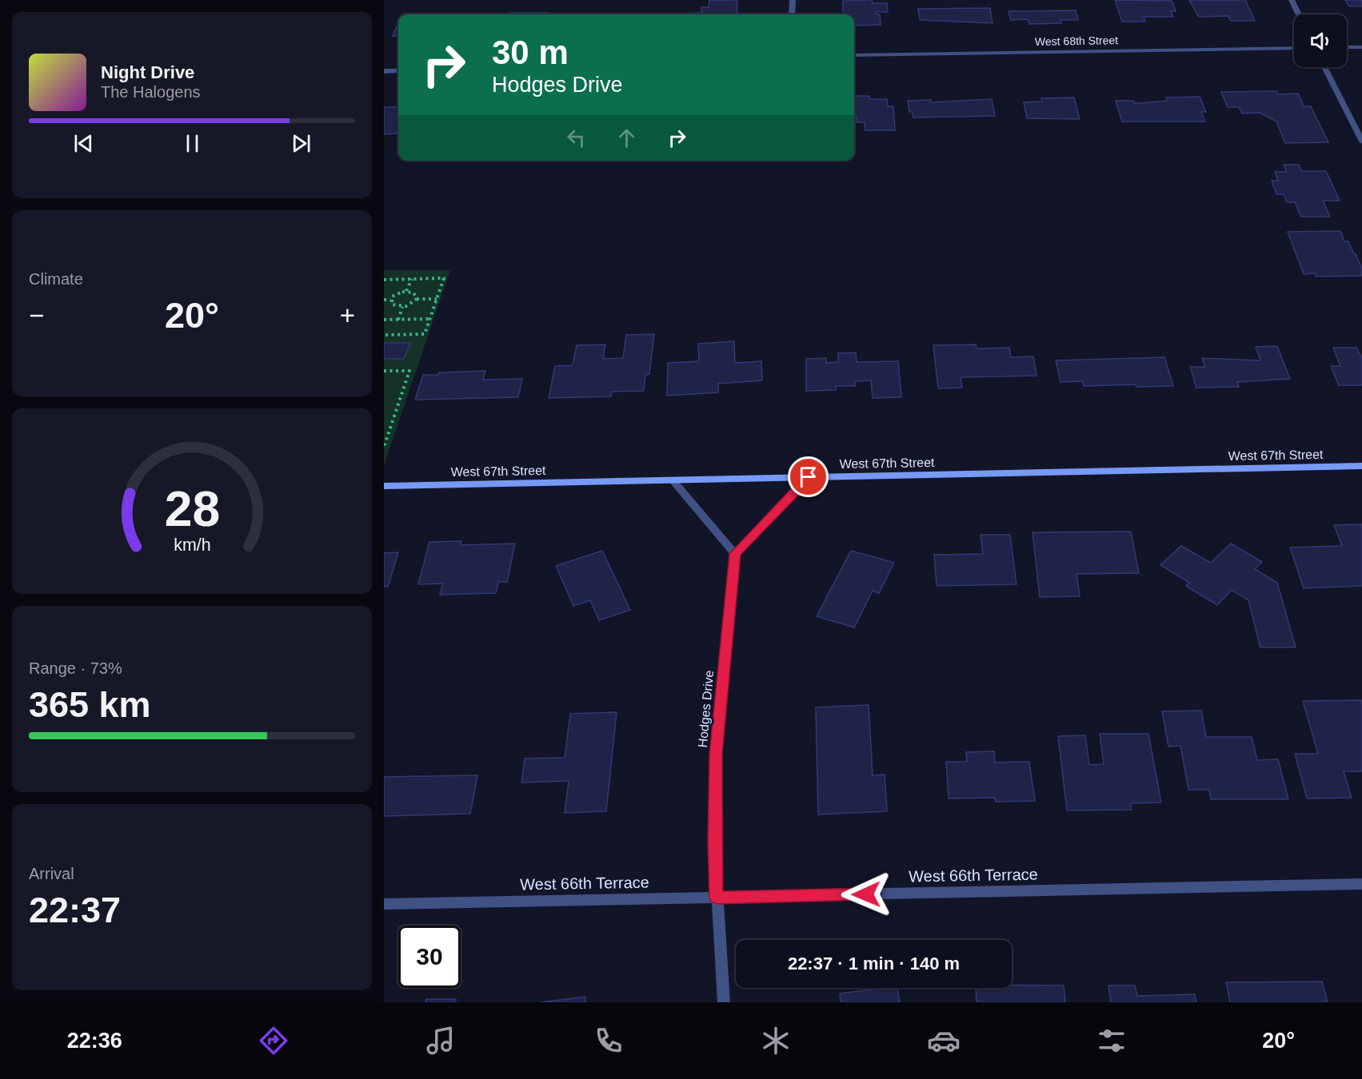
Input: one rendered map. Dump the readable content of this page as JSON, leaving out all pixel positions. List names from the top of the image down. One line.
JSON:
{"streets":{"street":["West 68th Street","West 67th Street","Hodges Drive","West 66th Terrace"]},"crossings":[["Hodges Drive","West 66th Terrace"]],"page":{"turn":["30 m","Hodges Drive"],"song":["Night Drive","The Halogens"],"tile":["Climate",["Range · 73%","365 km"],["Arrival","22:37"]],"heat":["−","20°","+"],"limit":"30","trip":"22:37 · 1 min · 140 m","tabs":["22:36","20°"],"gauge":["28","km/h"]}}
